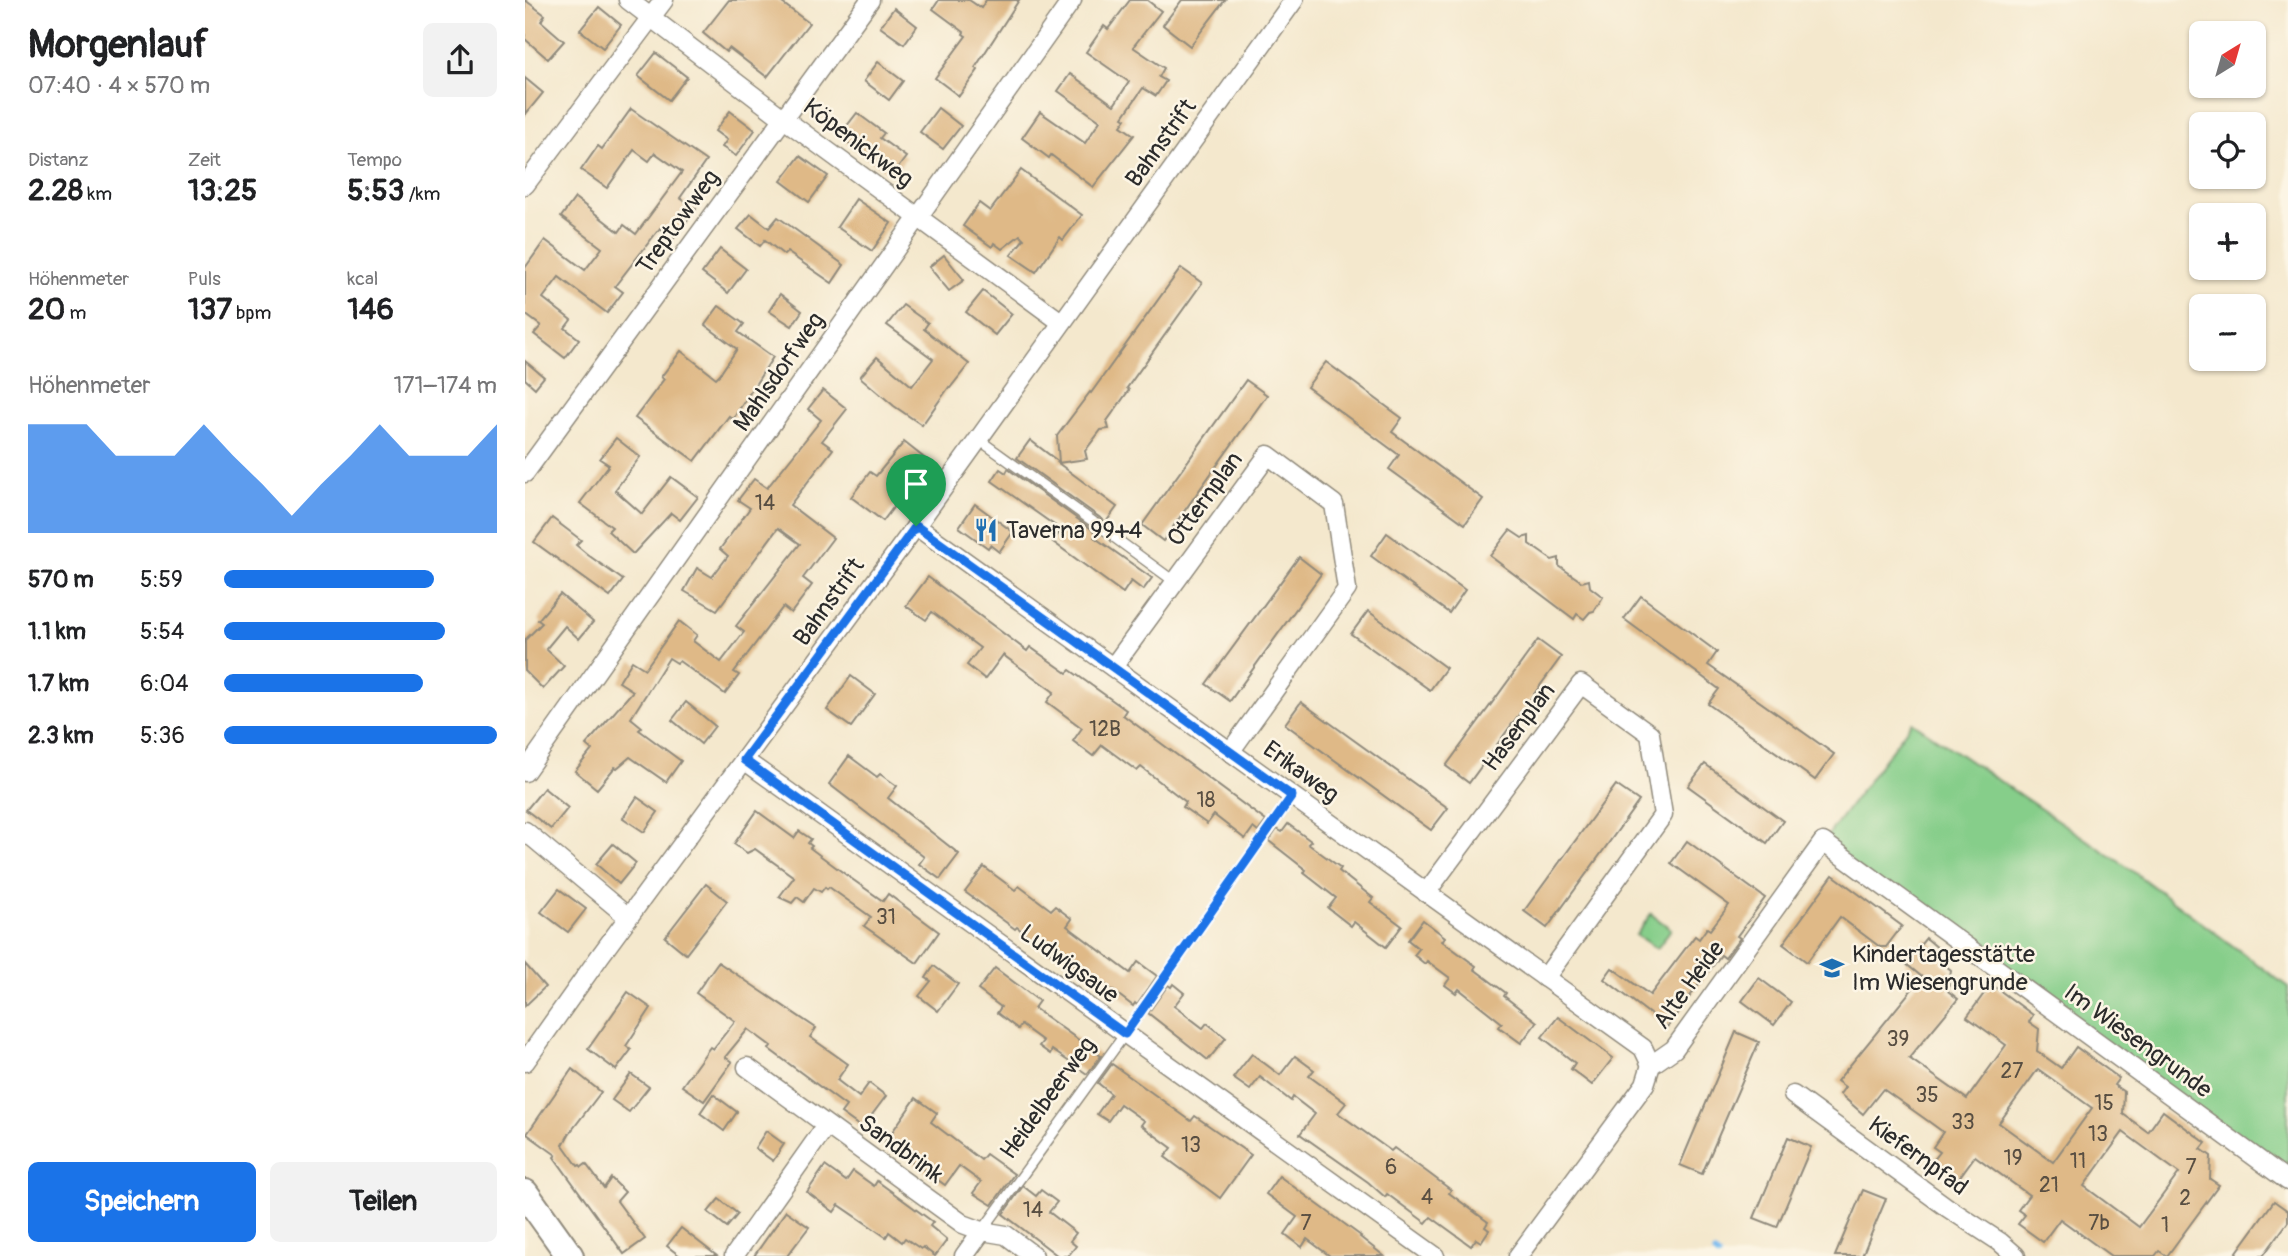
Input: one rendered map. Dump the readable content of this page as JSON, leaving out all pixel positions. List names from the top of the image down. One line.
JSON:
{"streets":{"street":["Köpenickweg","Bahnstrift","Treptowweg","Mahlsdorfweg","Otternplan","Hasenplan","Erikaweg","Ludwigsaue","Alte Heide","Im Wiesengrunde","Heidelbeerweg","Sandbrink","Kiefernpfad"]},"crossings":[["Köpenickweg","Bahnstrift"],["Köpenickweg","Treptowweg"],["Köpenickweg","Mahlsdorfweg"],["Bahnstrift","Erikaweg"],["Bahnstrift","Ludwigsaue"],["Otternplan","Erikaweg"],["Hasenplan","Erikaweg"],["Erikaweg","Alte Heide"],["Erikaweg","Heidelbeerweg"],["Ludwigsaue","Heidelbeerweg"],["Alte Heide","Im Wiesengrunde"],["Heidelbeerweg","Sandbrink"]],"places":{"restaurant":["Taverna 99+4"],"school or university":["Kindertagesstätte Im Wiesengrunde"]},"house_numbers":["14","12B","18","31","39","27","35","15","33","13","13","19","11","6","7","21","4","2","14","7","7b","1"],"north":"top right","page":{"heading":["Morgenlauf","07:40 · 4 × 570 m"],"map_buttons":["+","−"],"stats":[["Distanz","2.28 km"],["Zeit","13:25"],["Tempo","5:53 /km"],["Höhenmeter","20 m"],["Puls","137 bpm"],["kcal","146"]],"chart":["Höhenmeter","171–174 m"],"list":[{"name":"570 m","note":"5:59"},{"name":"1.1 km","note":"5:54"},{"name":"1.7 km","note":"6:04"},{"name":"2.3 km","note":"5:36"}],"buttons":["Speichern","Teilen"]}}
